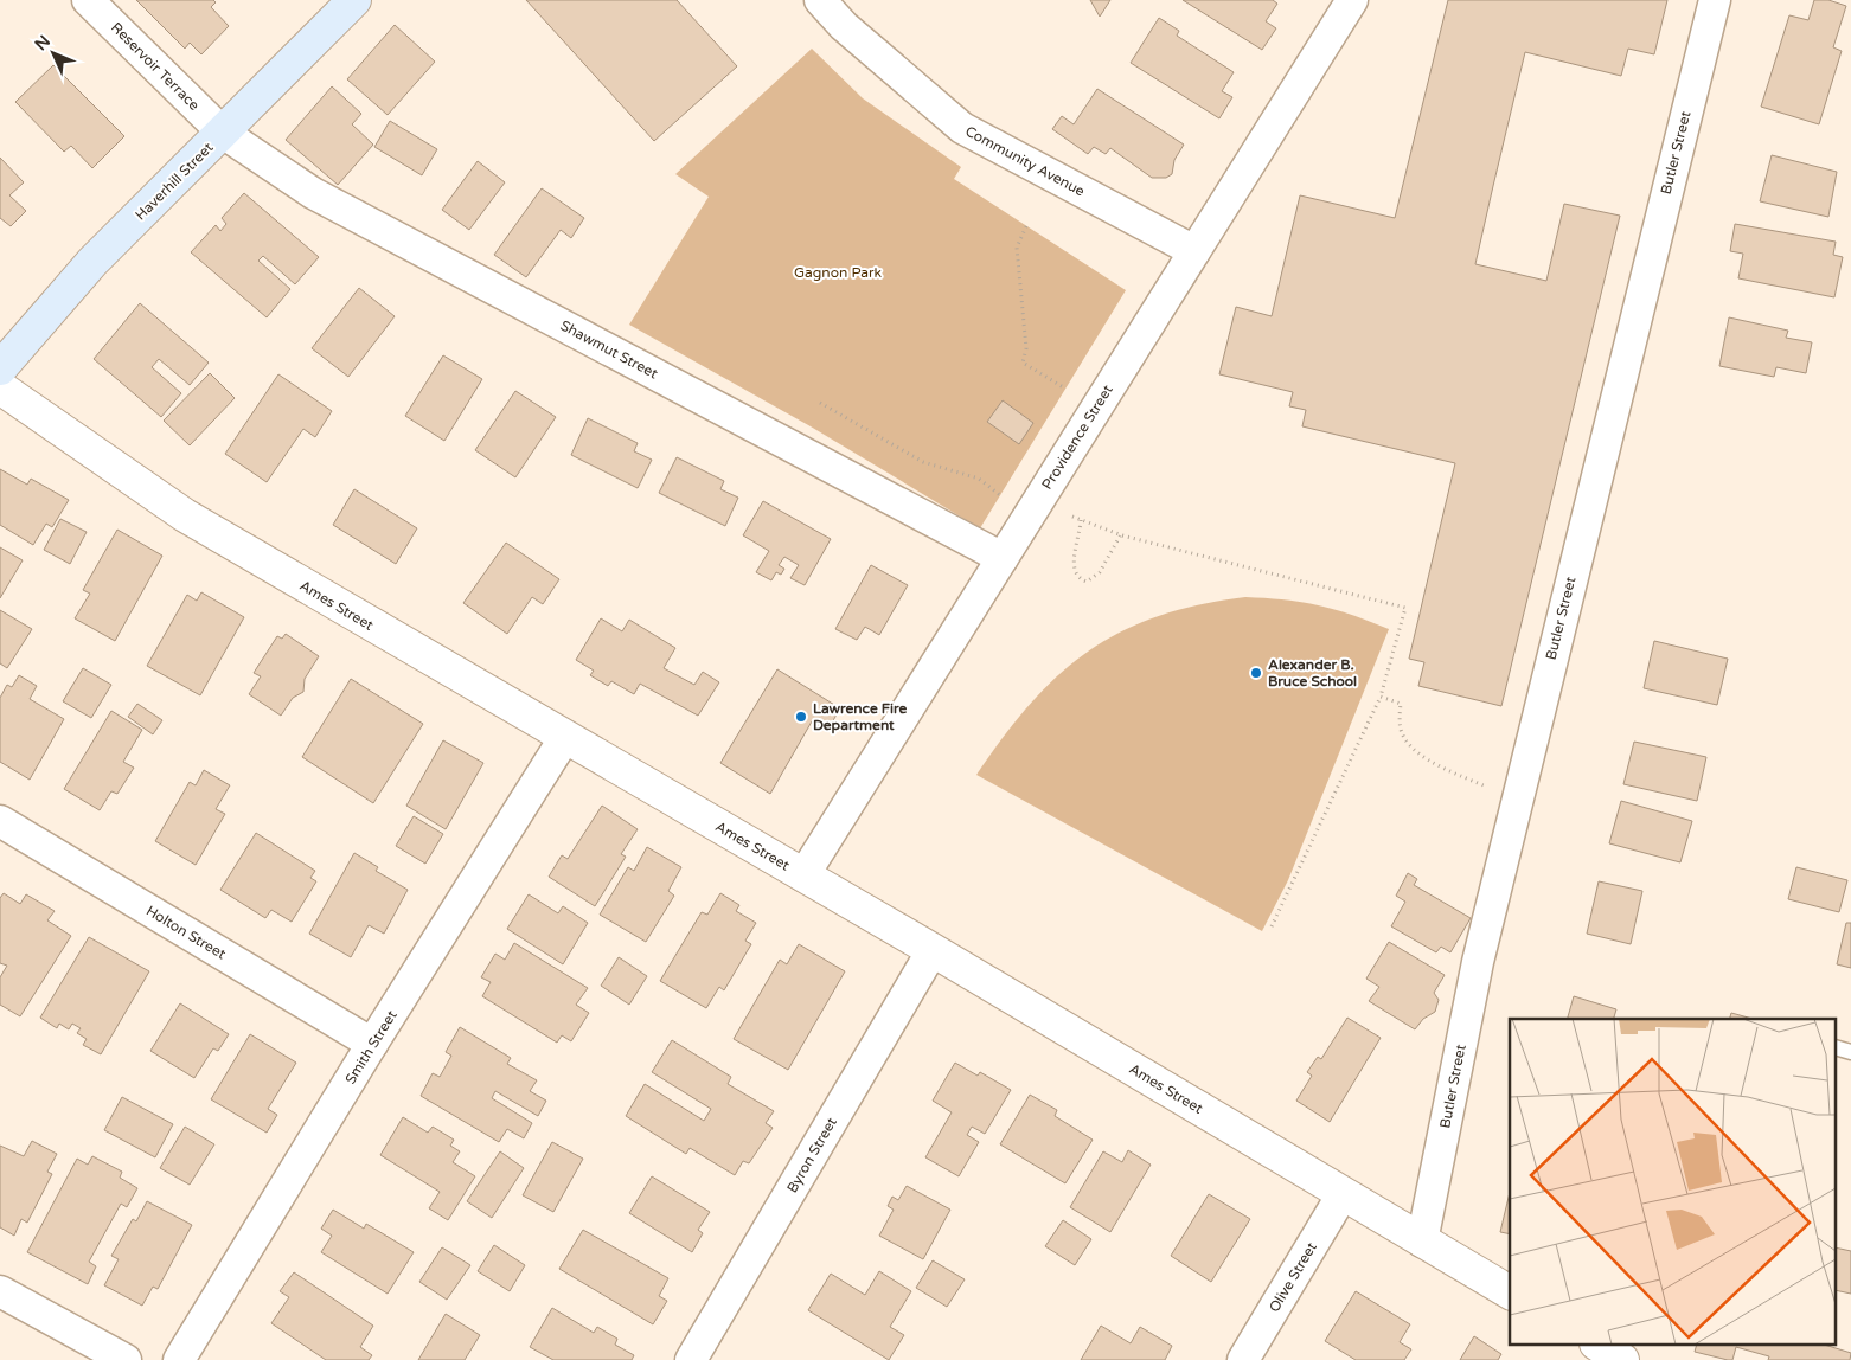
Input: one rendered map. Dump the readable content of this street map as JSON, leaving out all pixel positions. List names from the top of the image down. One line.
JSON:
{"streets":{"main road":["Haverhill Street"],"street":["Reservoir Terrace","Butler Street","Community Avenue","Shawmut Street","Providence Street","Ames Street","Holton Street","Smith Street","Byron Street","Olive Street"]},"crossings":[["Reservoir Terrace","Haverhill Street"],["Reservoir Terrace","Shawmut Street"],["Butler Street","Ames Street"],["Community Avenue","Providence Street"],["Haverhill Street","Shawmut Street"],["Shawmut Street","Providence Street"],["Providence Street","Ames Street"],["Ames Street","Smith Street"],["Ames Street","Byron Street"],["Ames Street","Olive Street"],["Holton Street","Smith Street"]],"parks":["Gagnon Park"],"places":["Alexander B. Bruce School","Lawrence Fire Department"],"north":"top left"}
